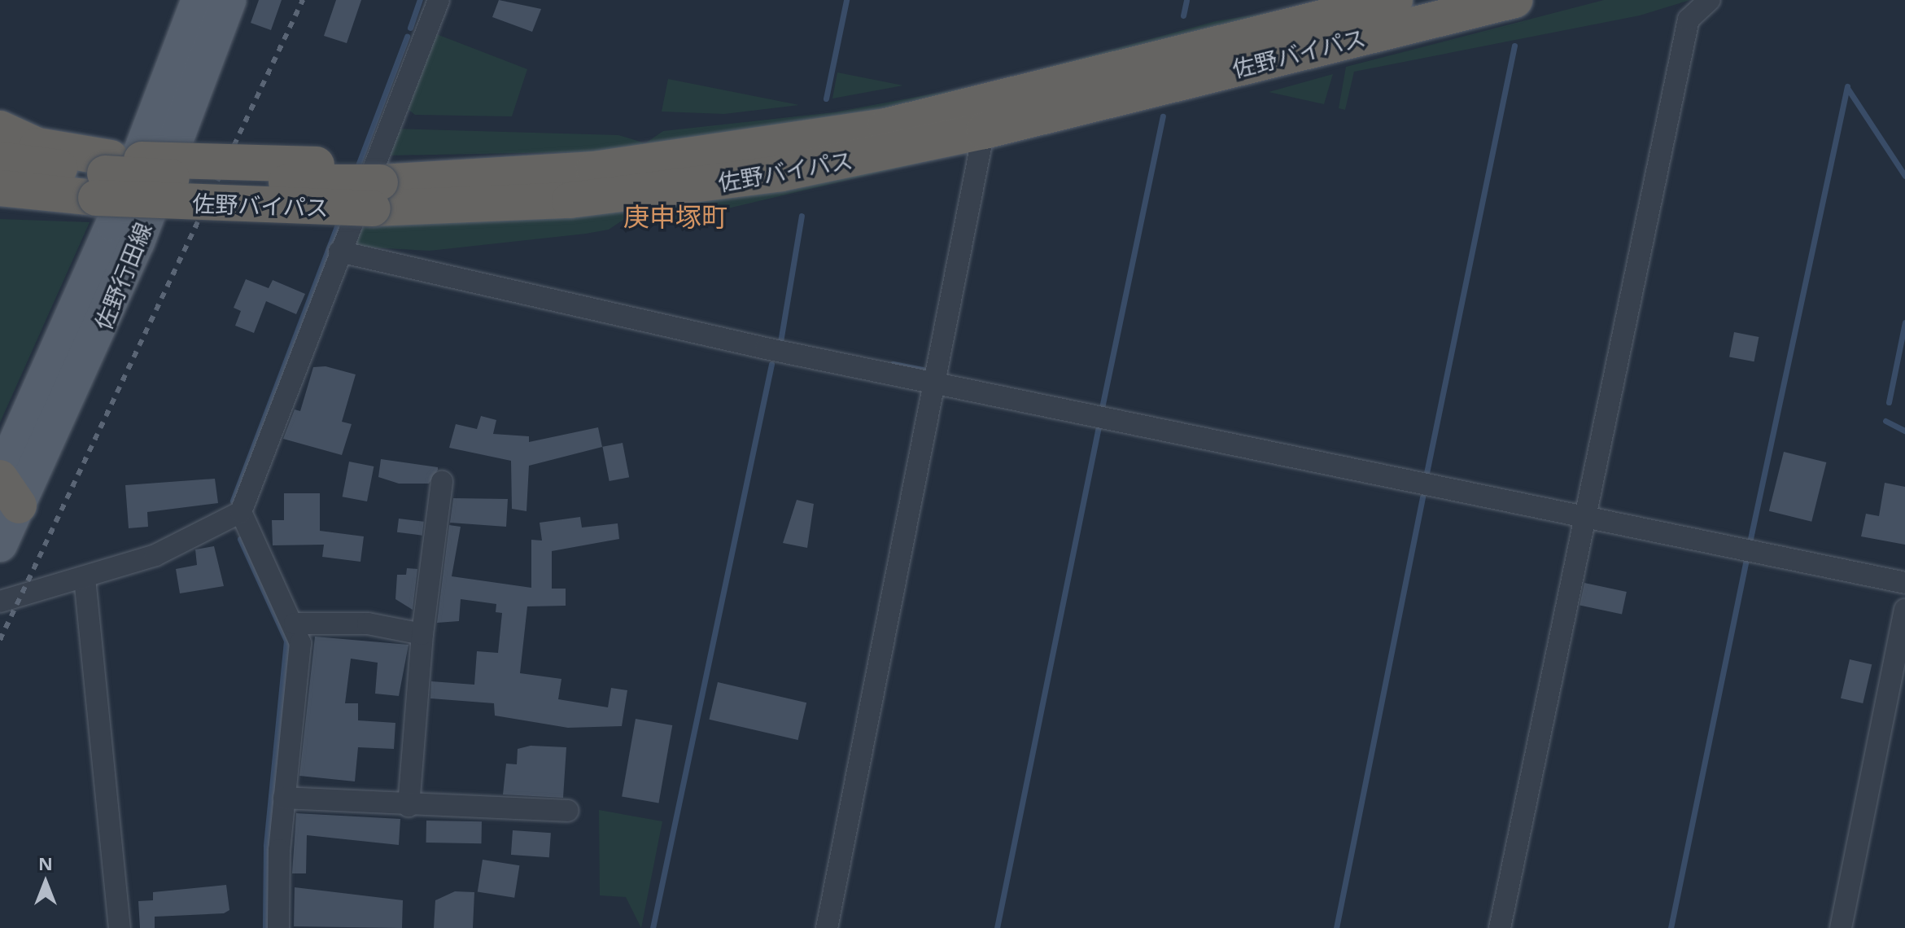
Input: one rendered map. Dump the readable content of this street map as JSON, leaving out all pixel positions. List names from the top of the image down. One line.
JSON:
{"streets":{"highway":["佐野バイパス"],"main road":["佐野行田線"]},"districts":["庚申塚町"],"north":"top"}
